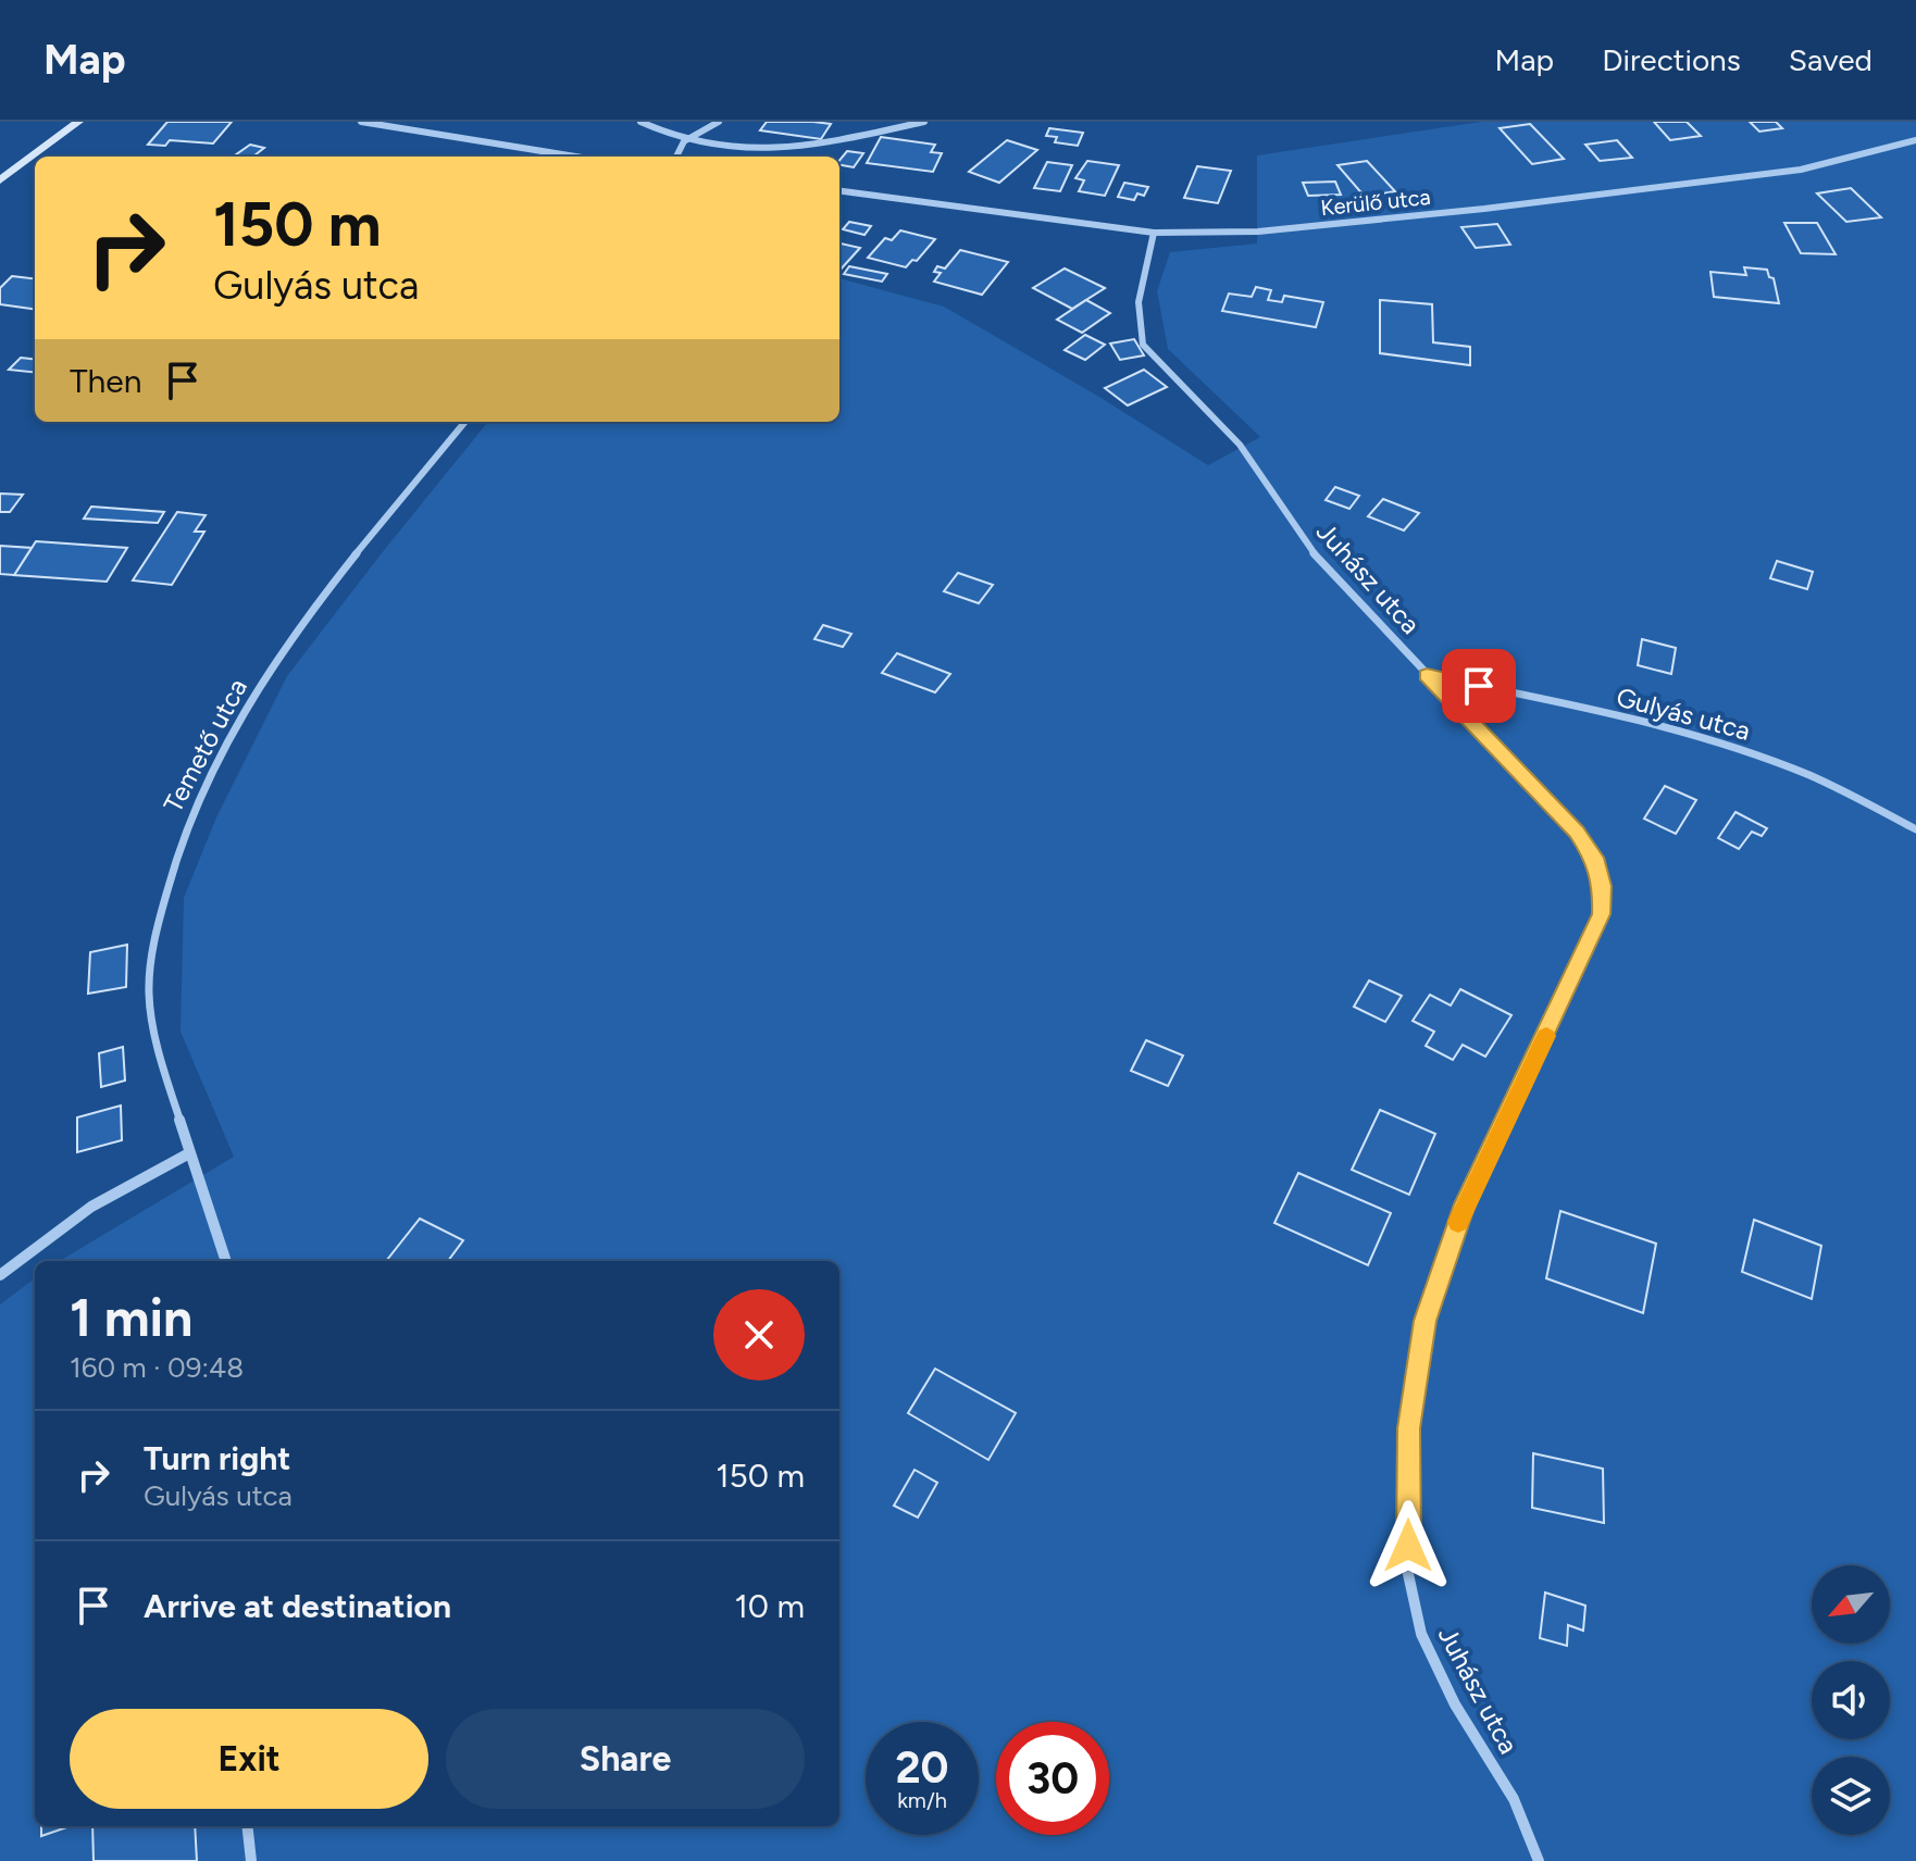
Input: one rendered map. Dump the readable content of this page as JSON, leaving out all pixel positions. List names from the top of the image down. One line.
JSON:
{"streets":{"street":["Kerülő utca","Juhász utca","Gulyás utca","Temető utca"]},"crossings":[["Kerülő utca","Juhász utca"],["Juhász utca","Gulyás utca"]],"north":"bottom left","page":{"header":"Map","nav":["Map","Directions","Saved"],"turn":["150 m","Gulyás utca"],"then":"Then","heading":["1 min","160 m · 09:48"],"list":[{"name":"Turn right","note":"Gulyás utca","value":"150 m"},{"name":"Arrive at destination","value":"10 m"}],"buttons":["Exit","Share"],"speed":"20 km/h","limit":"30"}}
